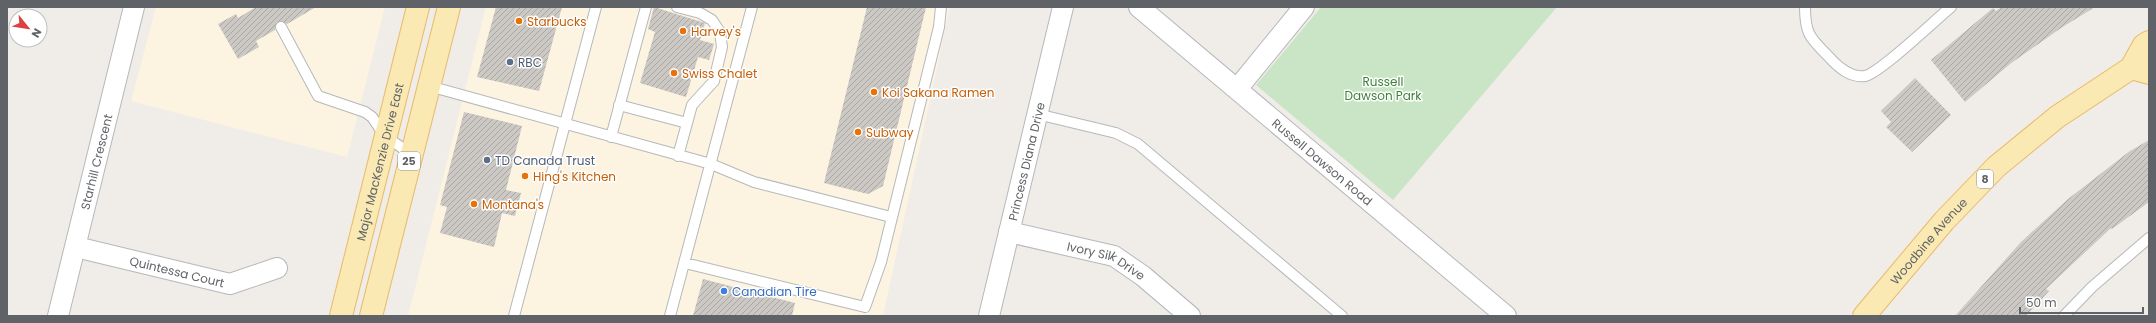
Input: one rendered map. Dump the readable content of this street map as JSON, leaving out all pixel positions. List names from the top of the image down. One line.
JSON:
{"streets":{"main road":["25","Major MacKenzie Drive East","8","Woodbine Avenue"],"street":["Princess Diana Drive","Starhill Crescent","Russell Dawson Road","Ivory Silk Drive","Quintessa Court"]},"crossings":[["Princess Diana Drive","Ivory Silk Drive"],["Starhill Crescent","Quintessa Court"]],"parks":["Russell Dawson Park"],"places":["Starbucks","Harvey's","RBC","Swiss Chalet","Koi Sakana Ramen","Subway","TD Canada Trust","Hing's Kitchen","Montana's","Canadian Tire"],"scale_bar":"50 m","north":"bottom right"}
